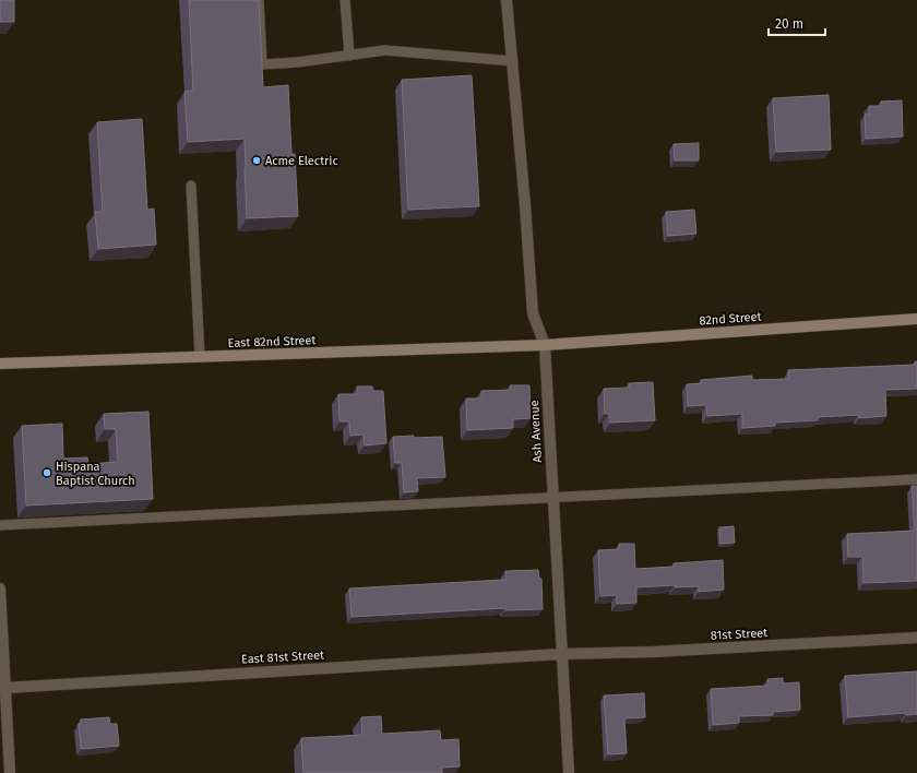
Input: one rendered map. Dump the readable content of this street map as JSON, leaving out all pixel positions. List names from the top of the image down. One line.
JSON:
{"streets":{"street":["82nd Street","East 82nd Street","Ash Avenue","81st Street","East 81st Street"]},"crossings":[["82nd Street","East 82nd Street"],["82nd Street","Ash Avenue"],["East 82nd Street","Ash Avenue"],["Ash Avenue","81st Street"],["Ash Avenue","East 81st Street"],["81st Street","East 81st Street"]],"places":["Acme Electric","Hispana Baptist Church"],"scale_bar":"20 m"}
